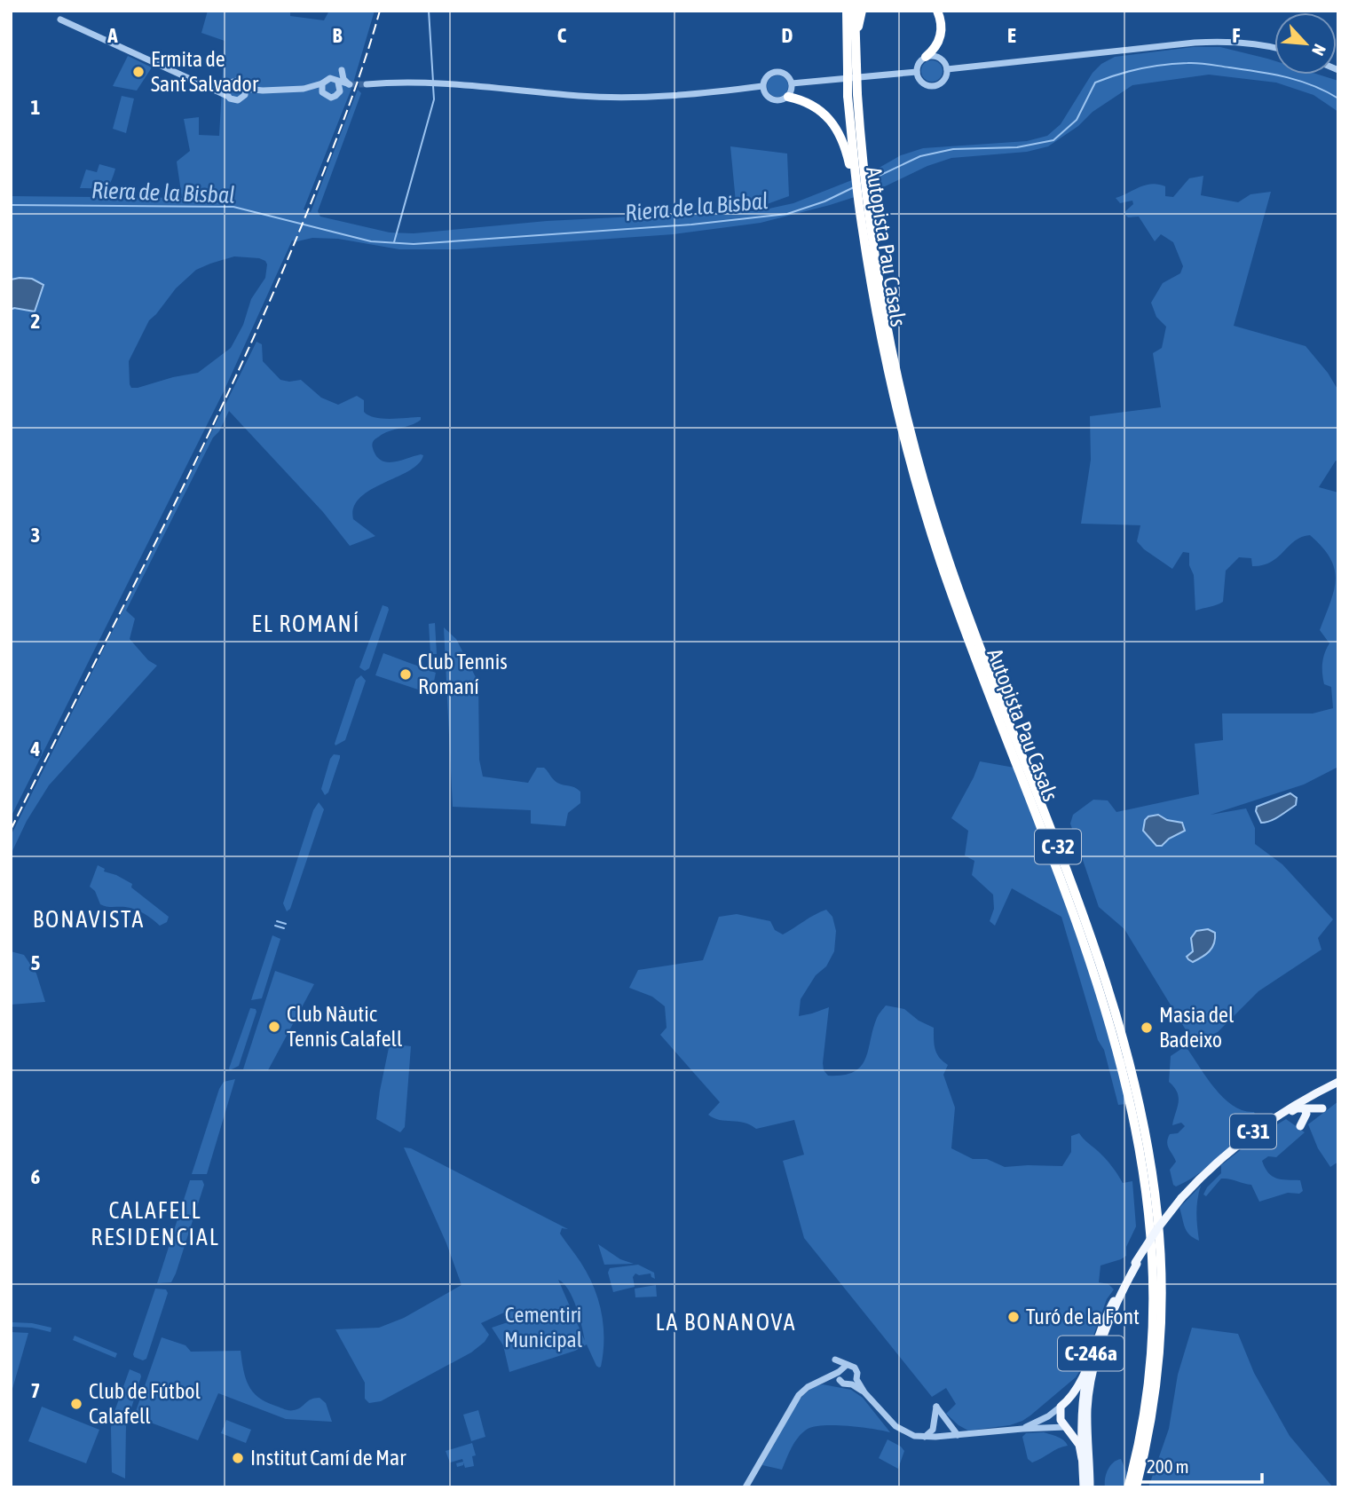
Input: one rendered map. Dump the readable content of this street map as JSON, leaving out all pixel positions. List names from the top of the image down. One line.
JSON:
{"streets":{"highway":["Autopista Pau Casals","C-32"],"main road":["C-31","C-246a"]},"crossings":[["C-31","C-246a"]],"districts":["EL ROMANÍ","BONAVISTA","CALAFELL RESIDENCIAL","LA BONANOVA"],"water":["Riera de la Bisbal"],"parks":["Cementiri Municipal"],"places":["Ermita de Sant Salvador","Club Tennis Romaní","Club Nàutic Tennis Calafell","Masia del Badeixo","Turó de la Font","Club de Fútbol Calafell","Institut Camí de Mar"],"scale_bar":"200 m","north":"bottom right","grid":{"columns":["A","B","C","D","E","F"],"rows":["1","2","3","4","5","6","7"]}}
